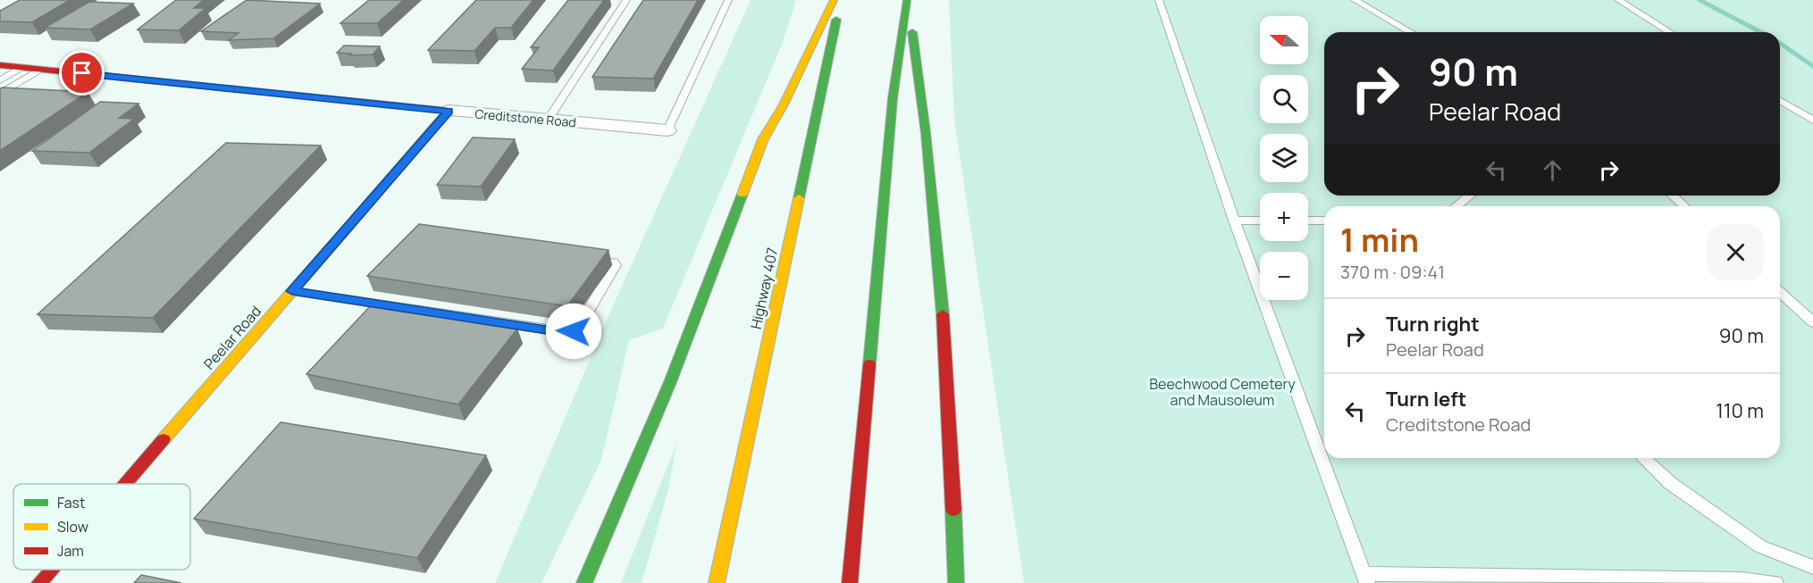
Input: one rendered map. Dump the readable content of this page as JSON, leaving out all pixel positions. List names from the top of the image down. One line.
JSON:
{"streets":{"main road":["Creditstone Road","Highway 407","Peelar Road"]},"crossings":[["Creditstone Road","Peelar Road"]],"parks":["Beechwood Cemetery and Mausoleum"],"legend":["Fast","Slow","Jam"],"north":"left","page":{"map_buttons":["+","−"],"turn":["90 m","Peelar Road"],"heading":["1 min","370 m · 09:41"],"list":[{"name":"Turn right","note":"Peelar Road","value":"90 m"},{"name":"Turn left","note":"Creditstone Road","value":"110 m"}]}}
